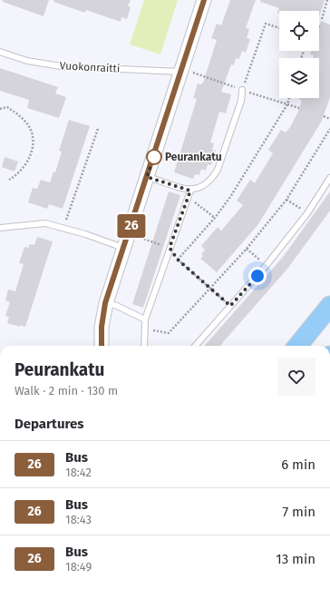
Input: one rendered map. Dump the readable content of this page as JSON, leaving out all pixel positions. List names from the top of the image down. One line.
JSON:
{"streets":{"lane":["Vuokonraitti"]},"places":["Peurankatu"],"lines":["bus line 26"],"page":{"on_map":"26","heading":[["Peurankatu","Walk · 2 min · 130 m"],"Departures"],"list":[{"mark":"26","name":"Bus","note":"18:42","value":"6 min"},{"mark":"26","name":"Bus","note":"18:43","value":"7 min"},{"mark":"26","name":"Bus","note":"18:49","value":"13 min"}]}}
